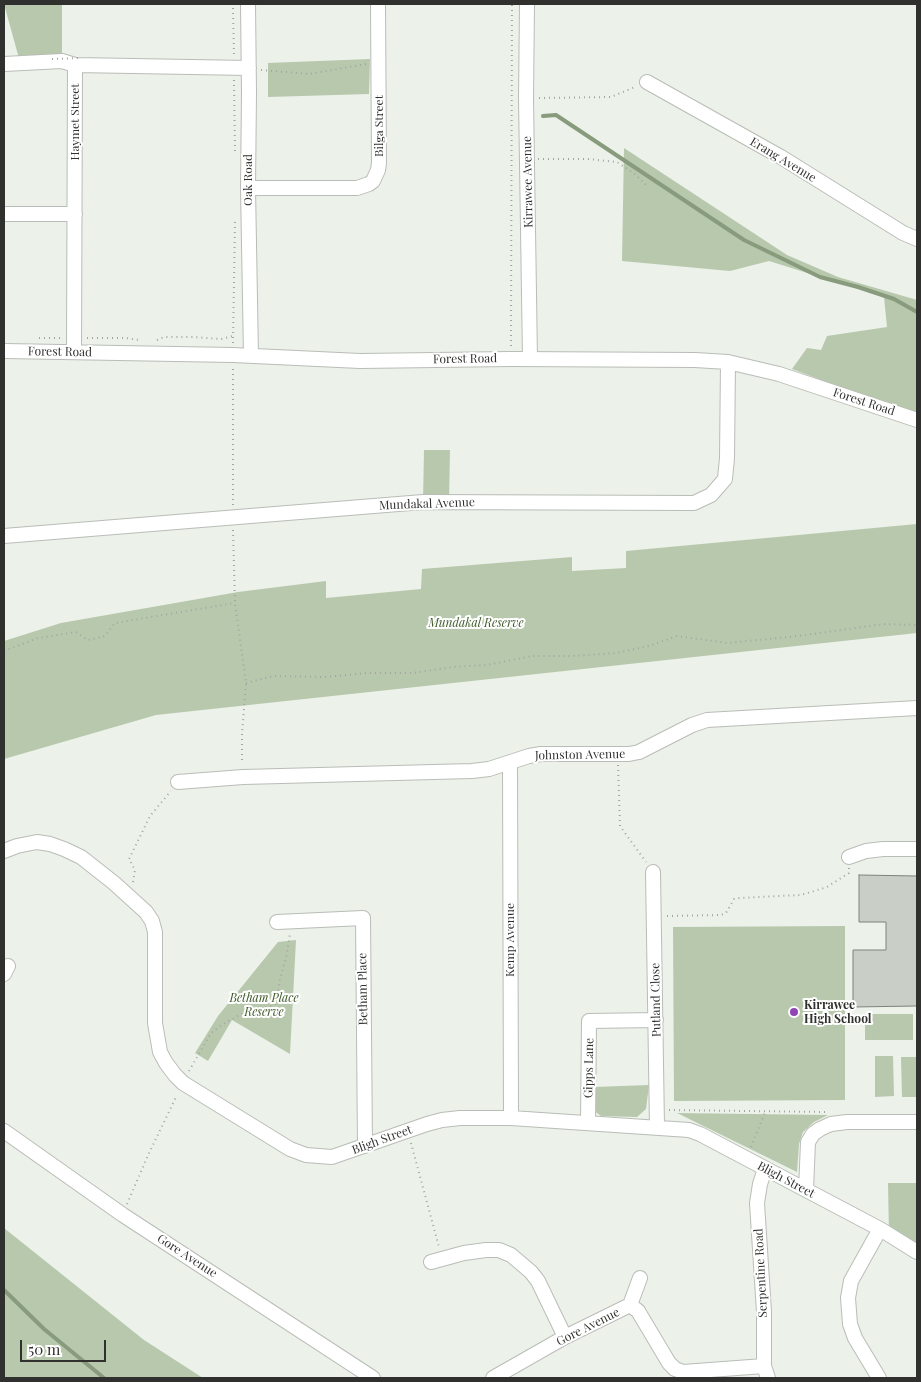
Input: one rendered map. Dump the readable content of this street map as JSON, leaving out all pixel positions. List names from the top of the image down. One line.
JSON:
{"streets":{"street":["Haymet Street","Bilga Street","Erang Avenue","Oak Road","Kirrawee Avenue","Forest Road","Mundakal Avenue","Johnston Avenue","Kemp Avenue","Betham Place","Putland Close","Gipps Lane","Bligh Street","Gore Avenue","Serpentine Road"]},"crossings":[["Haymet Street","Oak Road"],["Haymet Street","Forest Road"],["Bilga Street","Oak Road"],["Oak Road","Forest Road"],["Kirrawee Avenue","Forest Road"],["Forest Road","Mundakal Avenue"],["Johnston Avenue","Kemp Avenue"],["Kemp Avenue","Bligh Street"],["Betham Place","Bligh Street"],["Putland Close","Gipps Lane"],["Putland Close","Bligh Street"],["Gipps Lane","Bligh Street"],["Bligh Street","Serpentine Road"],["Gore Avenue","Serpentine Road"]],"parks":["Mundakal Reserve","Betham Place Reserve"],"places":["Kirrawee High School"],"scale_bar":"50 m"}
